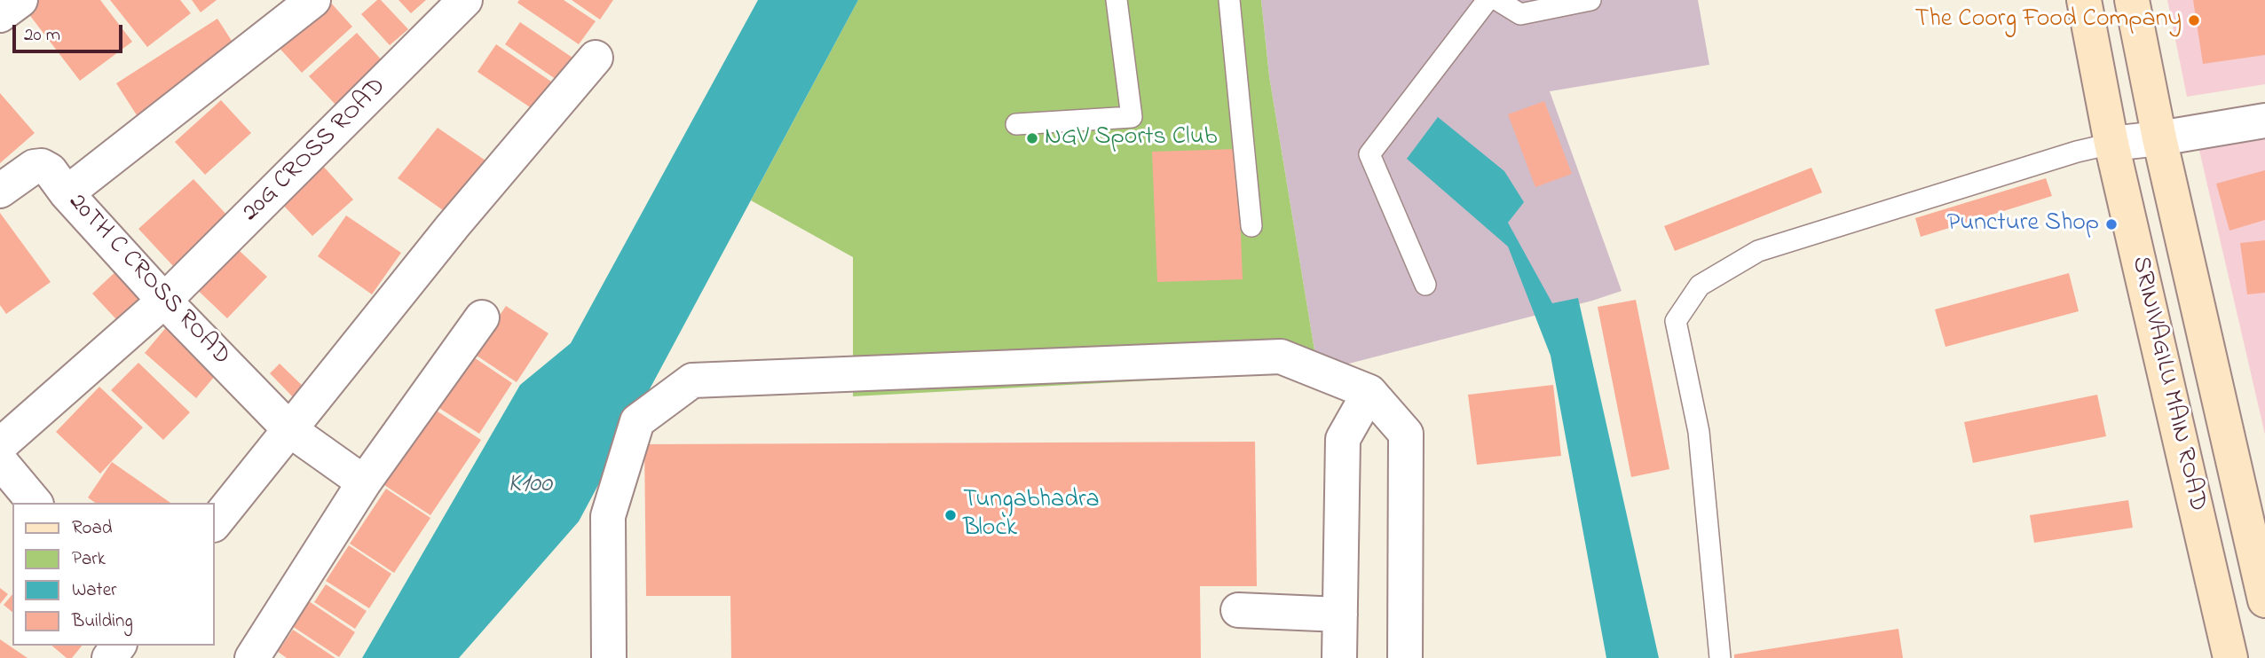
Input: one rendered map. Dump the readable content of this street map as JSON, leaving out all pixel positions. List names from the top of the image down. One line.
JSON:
{"streets":{"main road":["SRINIVAGILU MAIN ROAD"],"street":["20G CROSS ROAD","20TH C CROSS ROAD"]},"crossings":[["20G CROSS ROAD","20TH C CROSS ROAD"]],"water":["K100"],"places":["The Coorg Food Company","NGV Sports Club","Puncture Shop","Tungabhadra Block"],"legend":["Road","Park","Water","Building"],"scale_bar":"20 m"}
